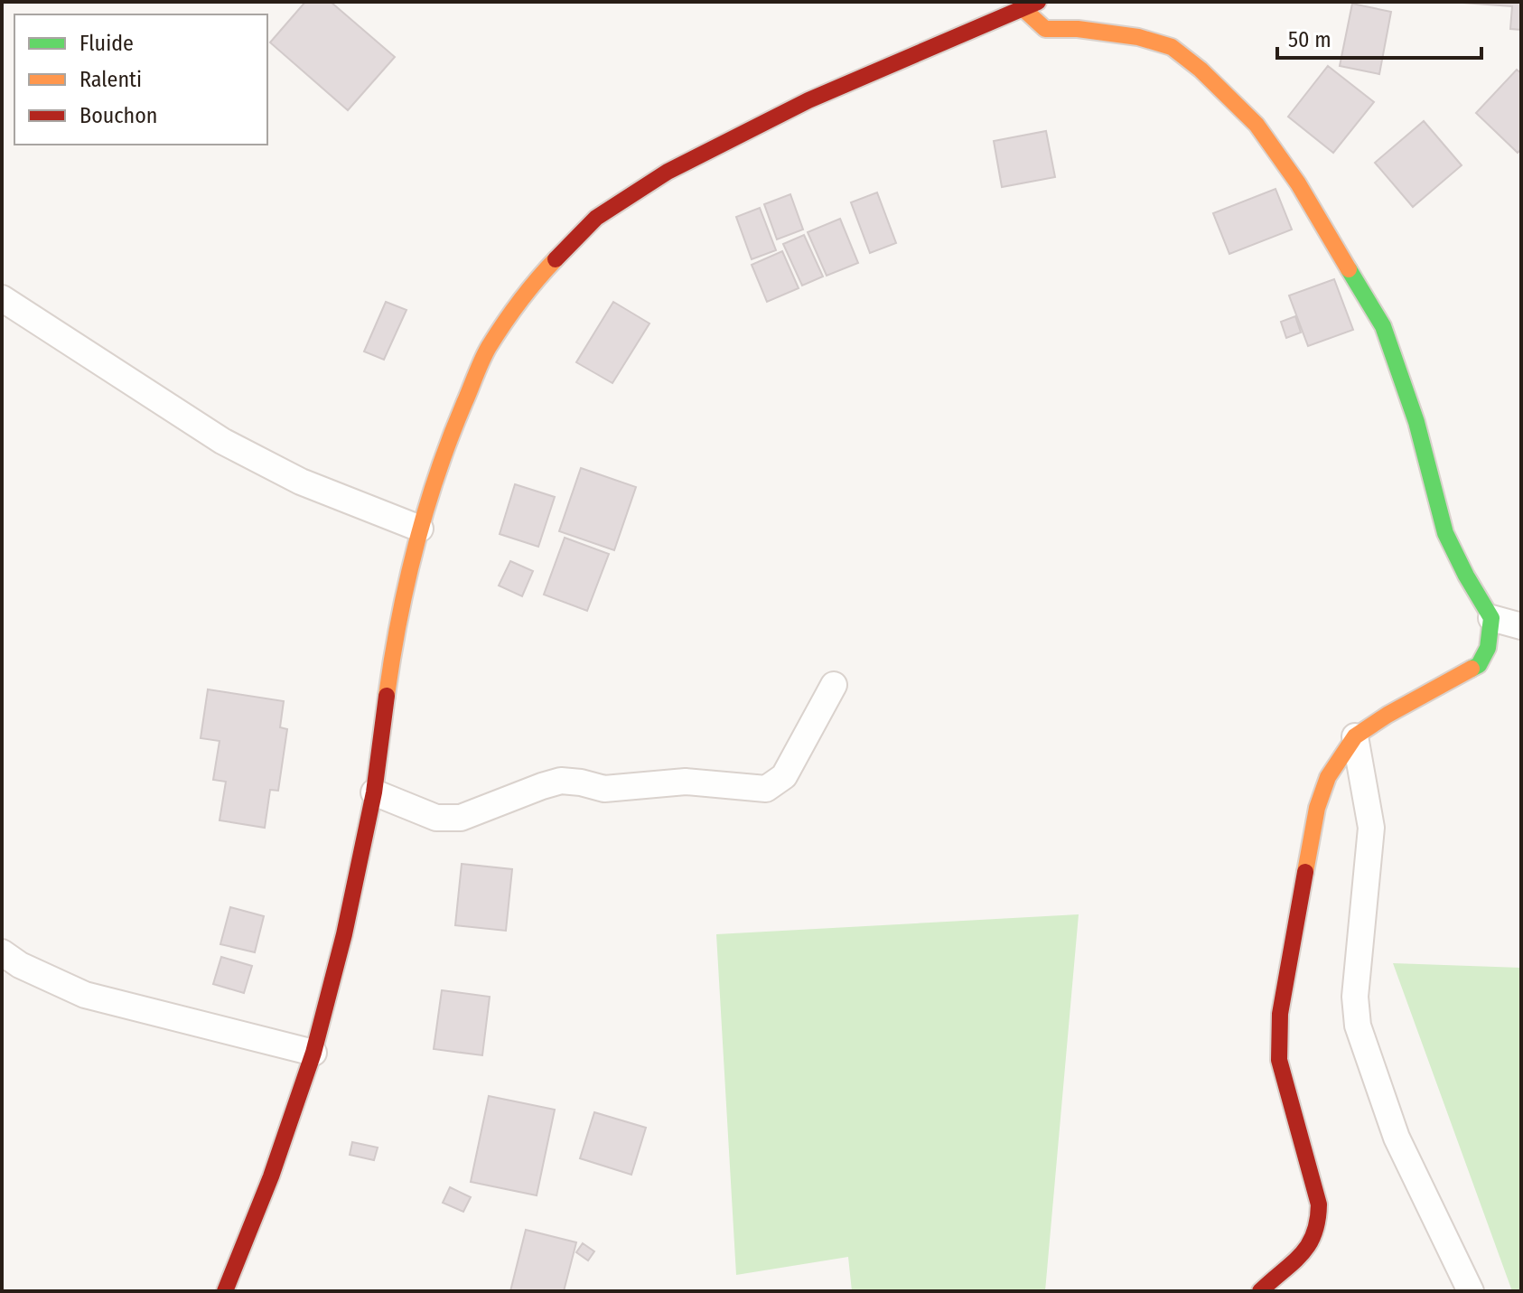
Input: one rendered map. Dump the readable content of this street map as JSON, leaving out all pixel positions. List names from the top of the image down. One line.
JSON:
{"legend":["Fluide","Ralenti","Bouchon"],"scale_bar":"50 m"}
